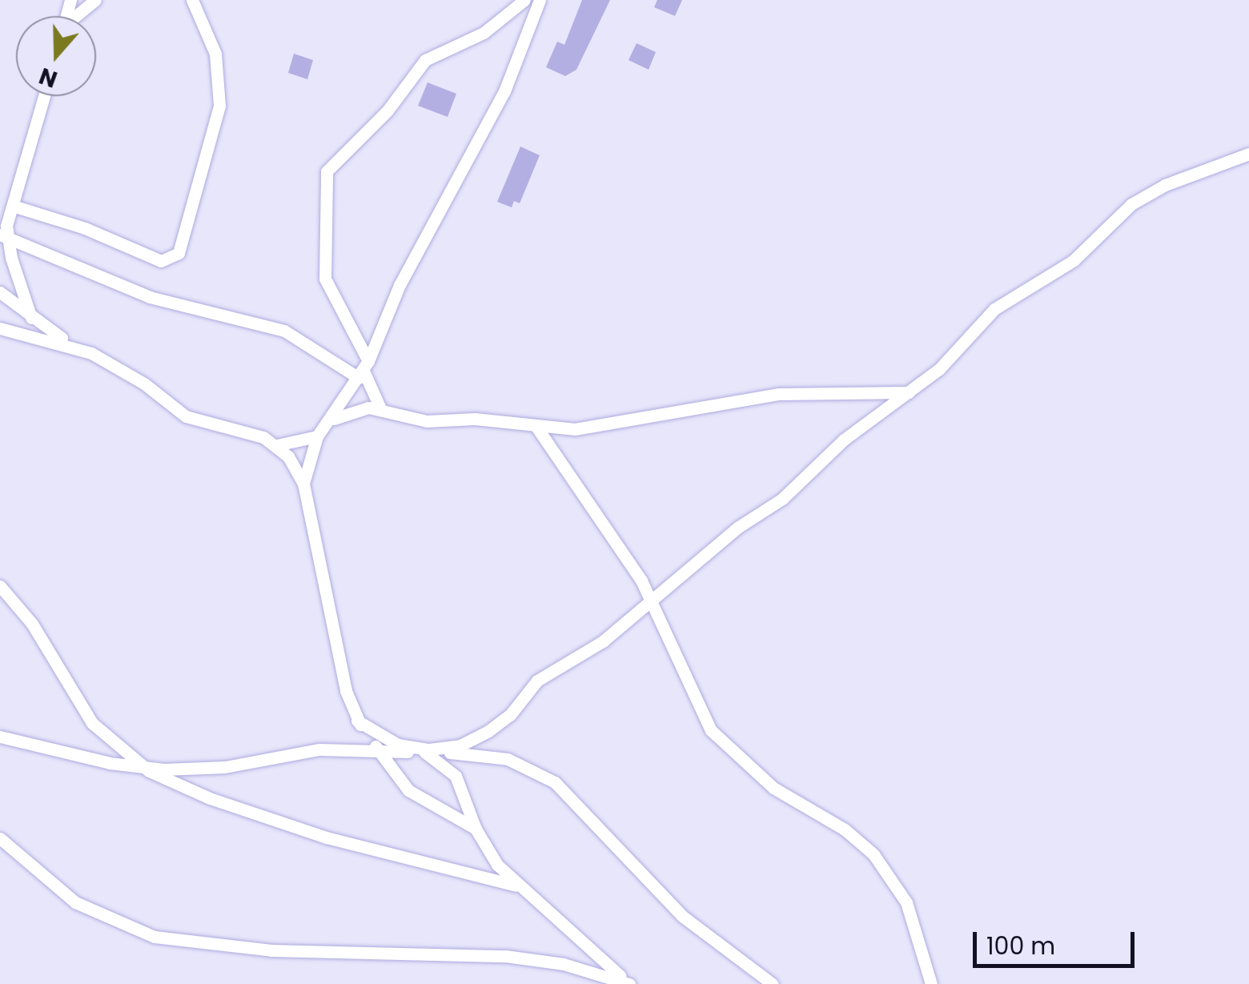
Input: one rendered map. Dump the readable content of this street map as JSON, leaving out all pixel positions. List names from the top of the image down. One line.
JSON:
{"scale_bar":"100 m","north":"bottom"}
